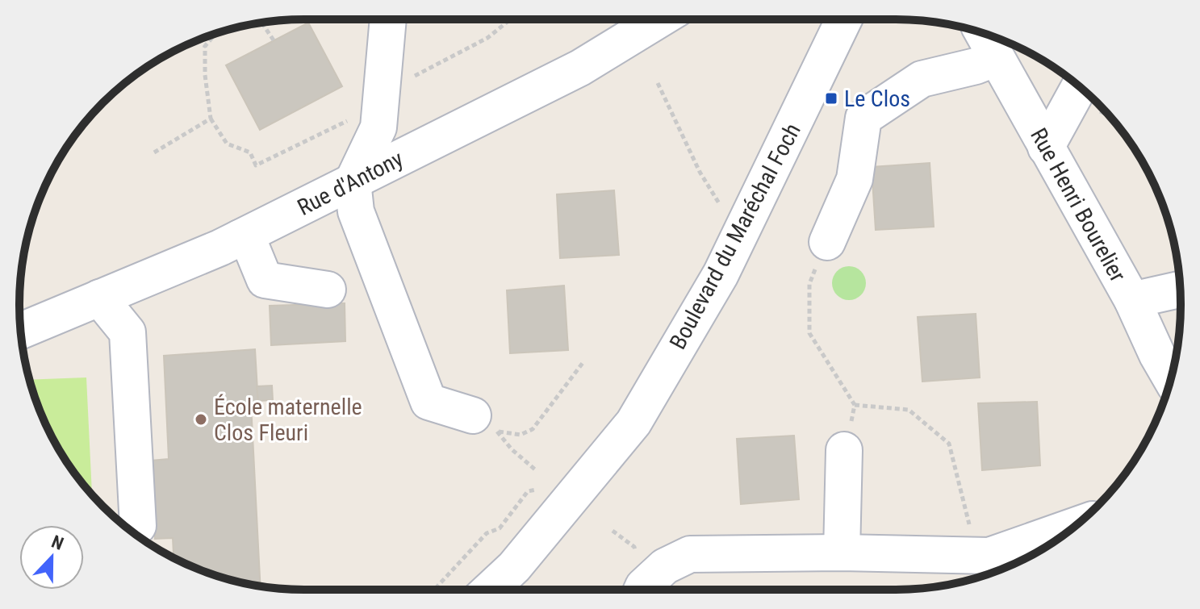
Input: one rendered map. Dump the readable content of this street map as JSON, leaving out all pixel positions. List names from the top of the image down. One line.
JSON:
{"streets":{"street":["Rue d'Antony","Rue Henri Bourelier","Boulevard du Maréchal Foch"]},"places":{"transit":["Le Clos"],"other":["École maternelle Clos Fleuri"]},"north":"top"}
